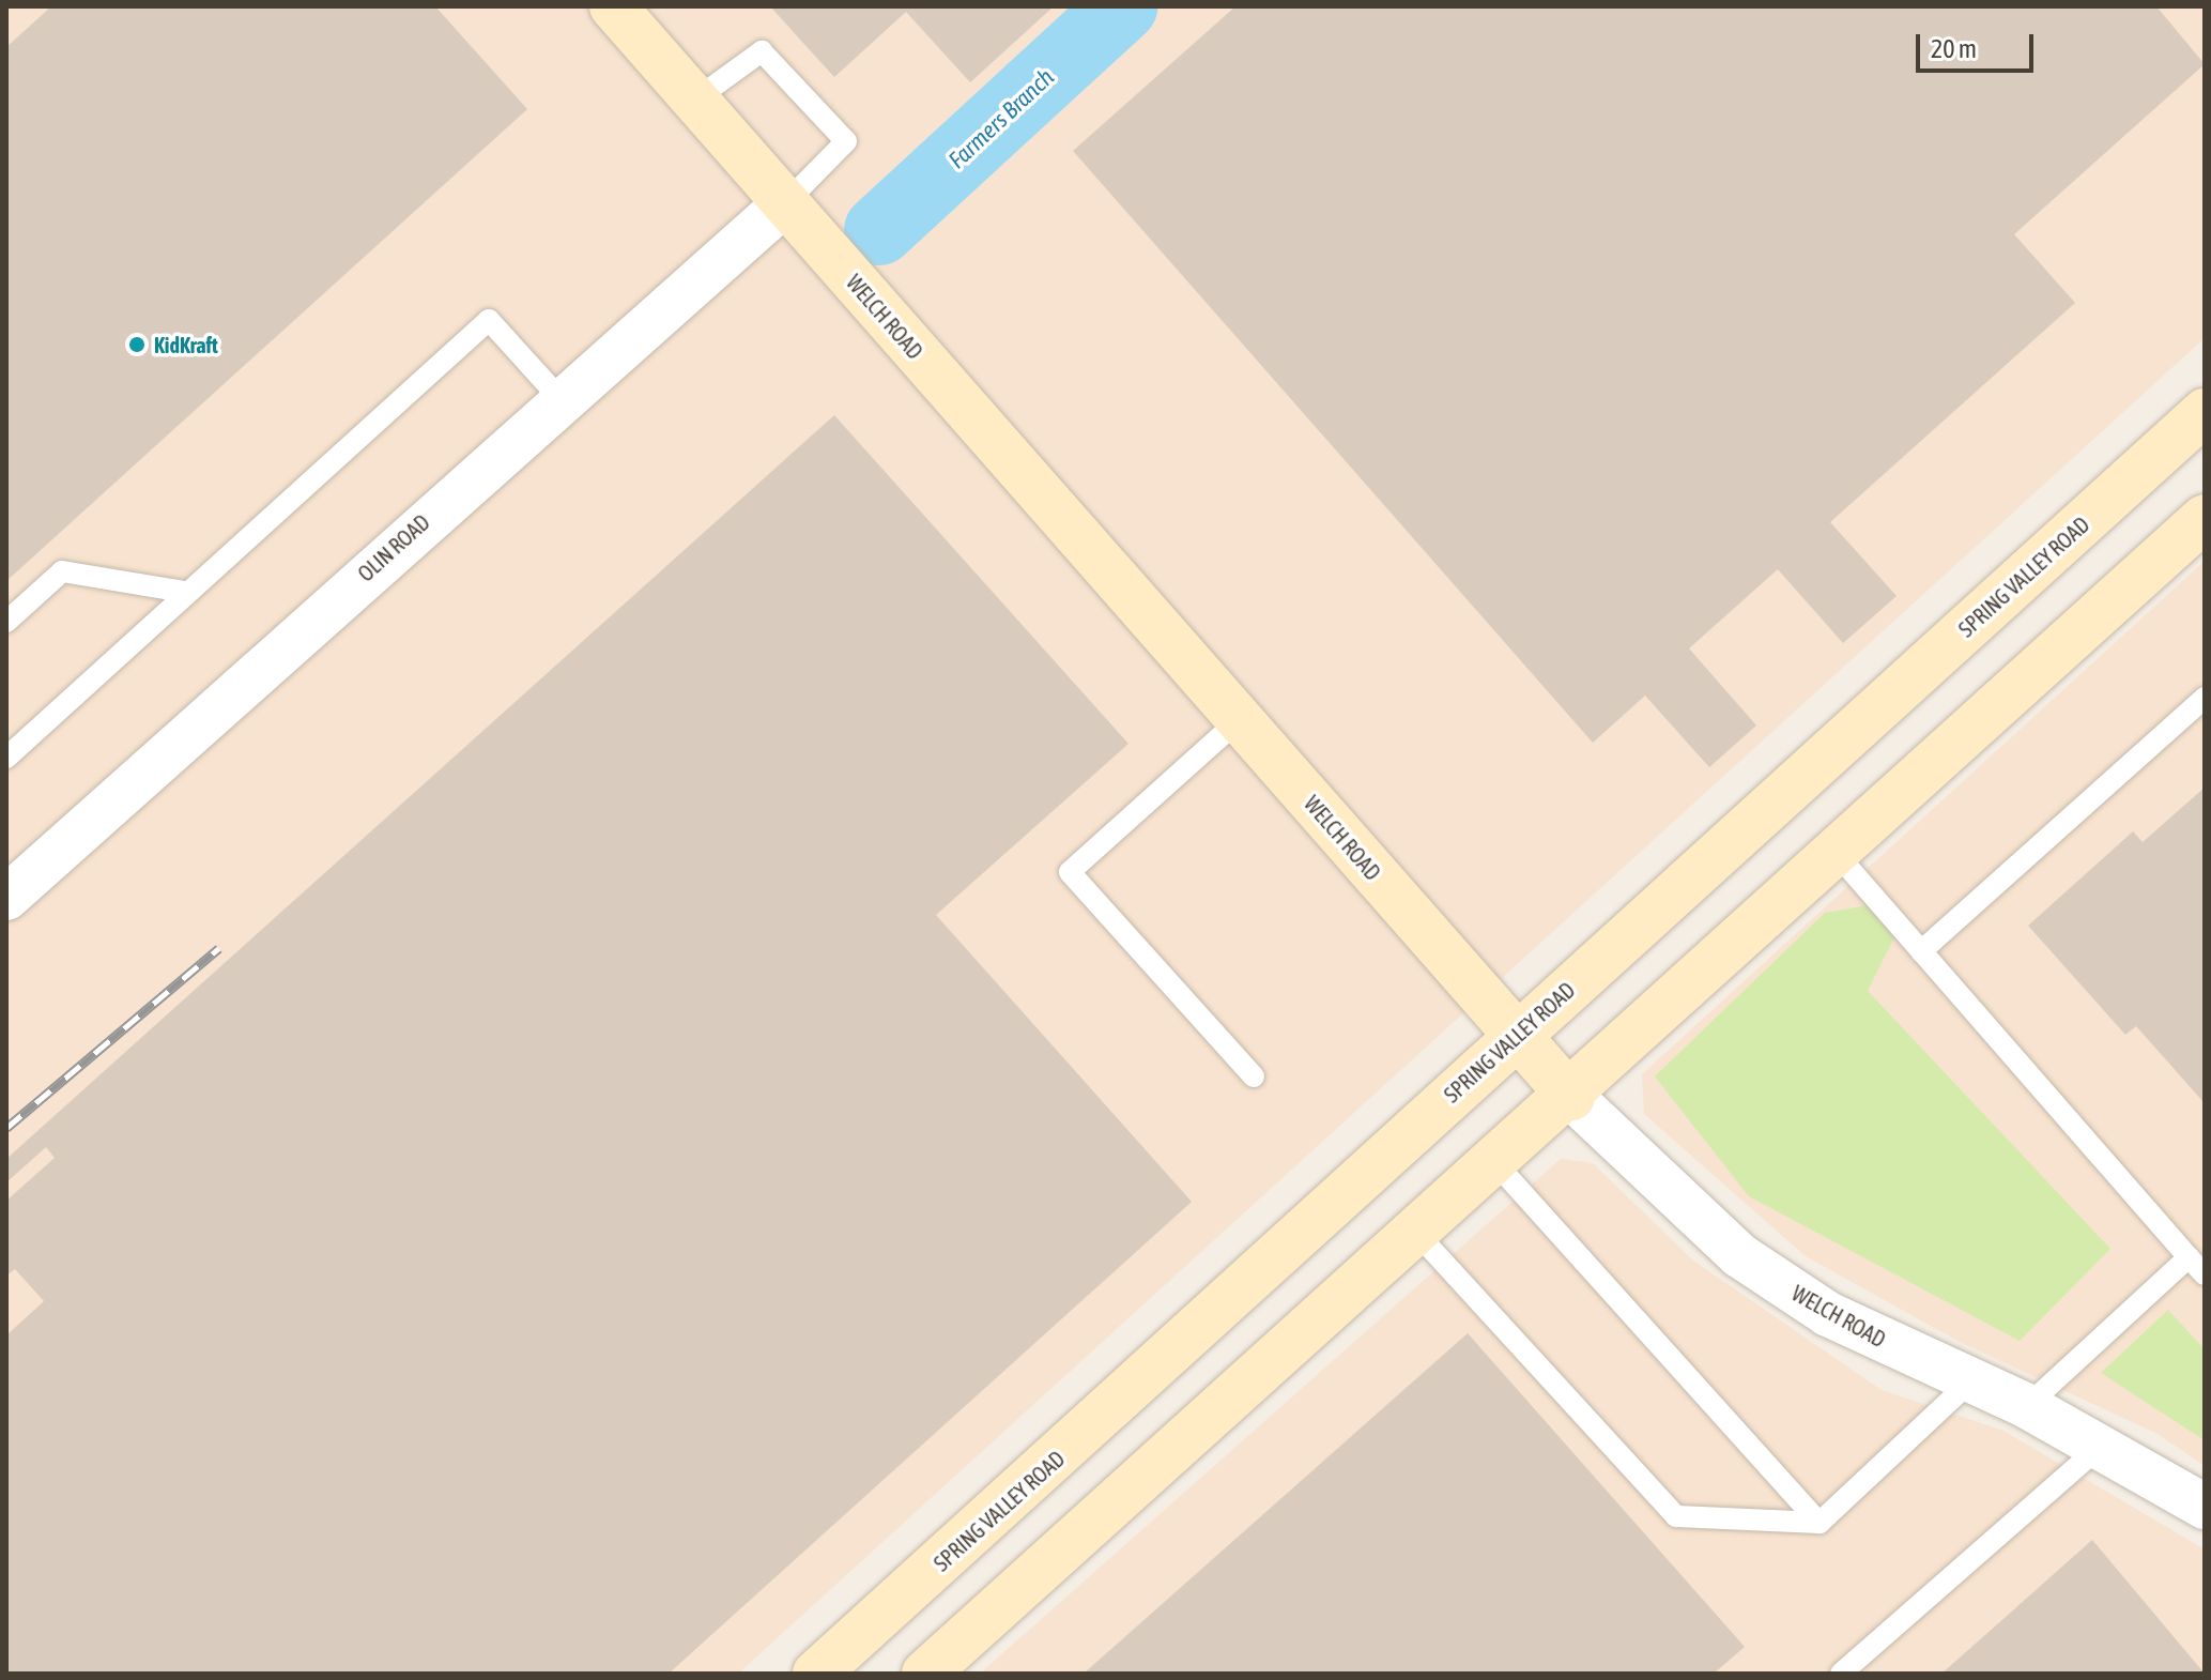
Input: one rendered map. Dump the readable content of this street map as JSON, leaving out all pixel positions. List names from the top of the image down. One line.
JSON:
{"streets":{"main road":["WELCH ROAD","SPRING VALLEY ROAD"],"street":["OLIN ROAD"]},"crossings":[["WELCH ROAD","OLIN ROAD"],["WELCH ROAD","SPRING VALLEY ROAD"]],"water":["Farmers Branch"],"places":["KidKraft"],"scale_bar":"20 m"}
